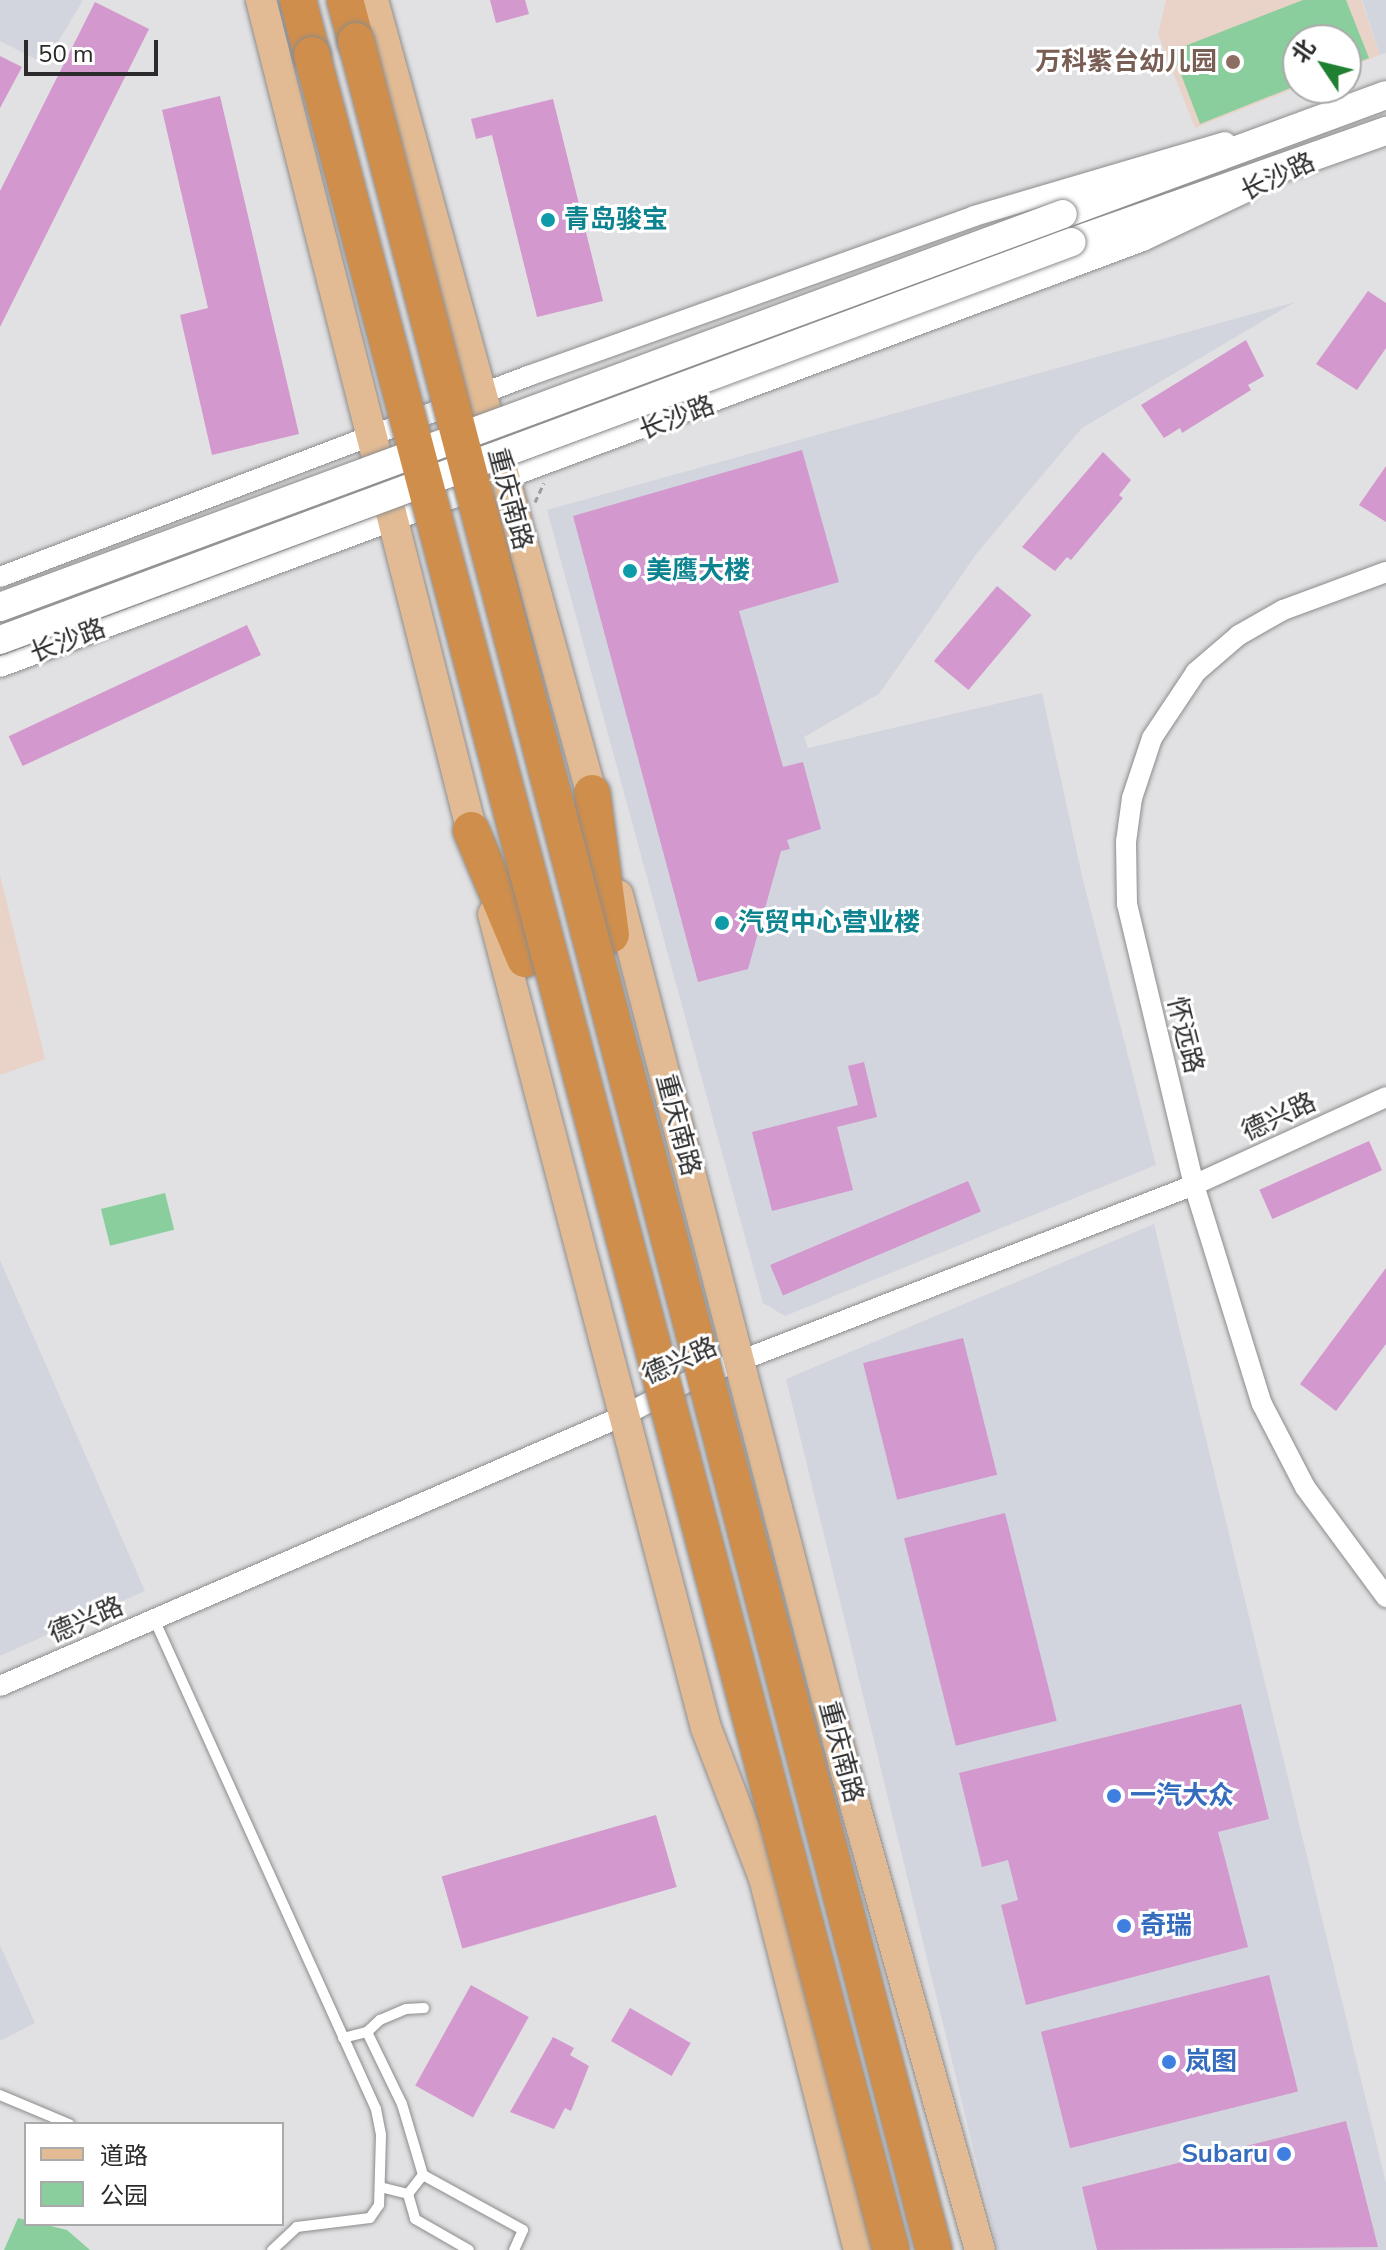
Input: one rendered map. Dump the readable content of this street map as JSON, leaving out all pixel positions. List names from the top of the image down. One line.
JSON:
{"streets":{"main road":["长沙路","重庆南路"],"street":["怀远路","德兴路"]},"crossings":[["长沙路","重庆南路"],["重庆南路","德兴路"],["怀远路","德兴路"]],"places":["万科紫台幼儿园","青岛骏宝","美鹰大楼","汽贸中心营业楼","一汽大众","奇瑞","岚图","Subaru"],"legend":["道路","公园"],"scale_bar":"50 m","north":"top left"}
